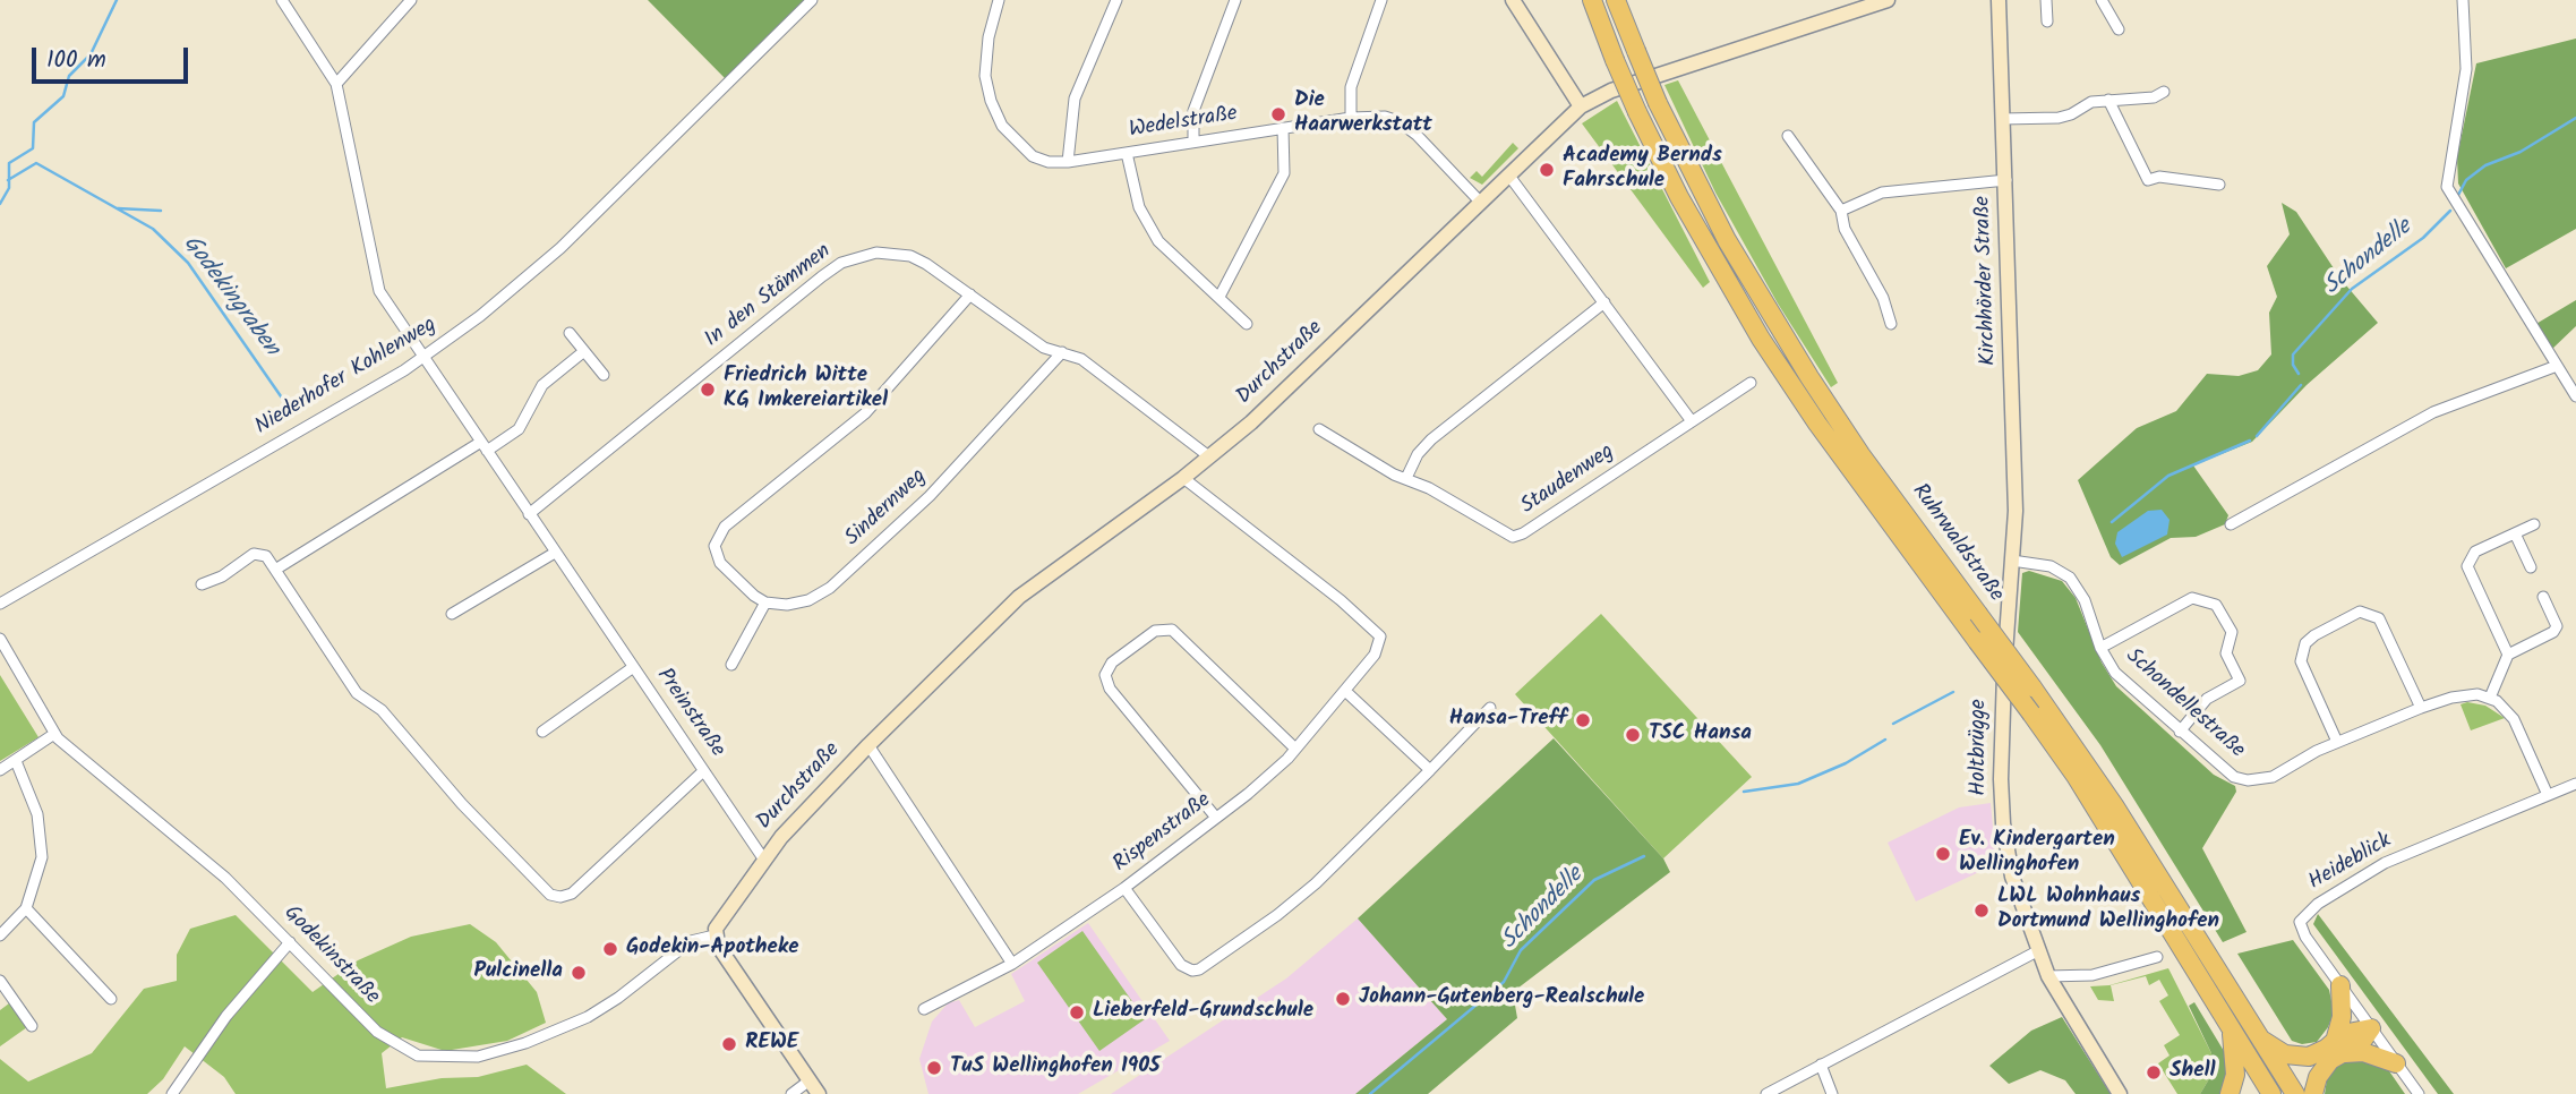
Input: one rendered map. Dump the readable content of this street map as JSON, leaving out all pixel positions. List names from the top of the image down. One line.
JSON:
{"streets":{"highway":["Ruhrwaldstraße"],"street":["Wedelstraße","Kirchhörder Straße","In den Stämmen","Durchstraße","Niederhofer Kohlenweg","Staudenweg","Sindernweg","Schondellestraße","Preinstraße","Holtbrügge","Rispenstraße","Heideblick","Godekinstraße"]},"crossings":[["Wedelstraße","Durchstraße"],["Kirchhörder Straße","Schondellestraße"],["Kirchhörder Straße","Holtbrügge"],["In den Stämmen","Durchstraße"],["In den Stämmen","Sindernweg"],["In den Stämmen","Preinstraße"],["Durchstraße","Preinstraße"],["Durchstraße","Rispenstraße"],["Niederhofer Kohlenweg","Preinstraße"],["Schondellestraße","Holtbrügge"]],"water":["Schondelle","Godekingraben"],"places":["Die Haarwerkstatt","Academy Bernds Fahrschule","Friedrich Witte KG Imkereiartikel","Hansa-Treff","TSC Hansa","Ev. Kindergarten Wellinghofen","LWL Wohnhaus Dortmund Wellinghofen","Godekin-Apotheke","Pulcinella","Johann-Gutenberg-Realschule","Lieberfeld-Grundschule","REWE","TuS Wellinghofen 1905","Shell"],"scale_bar":"100 m"}
